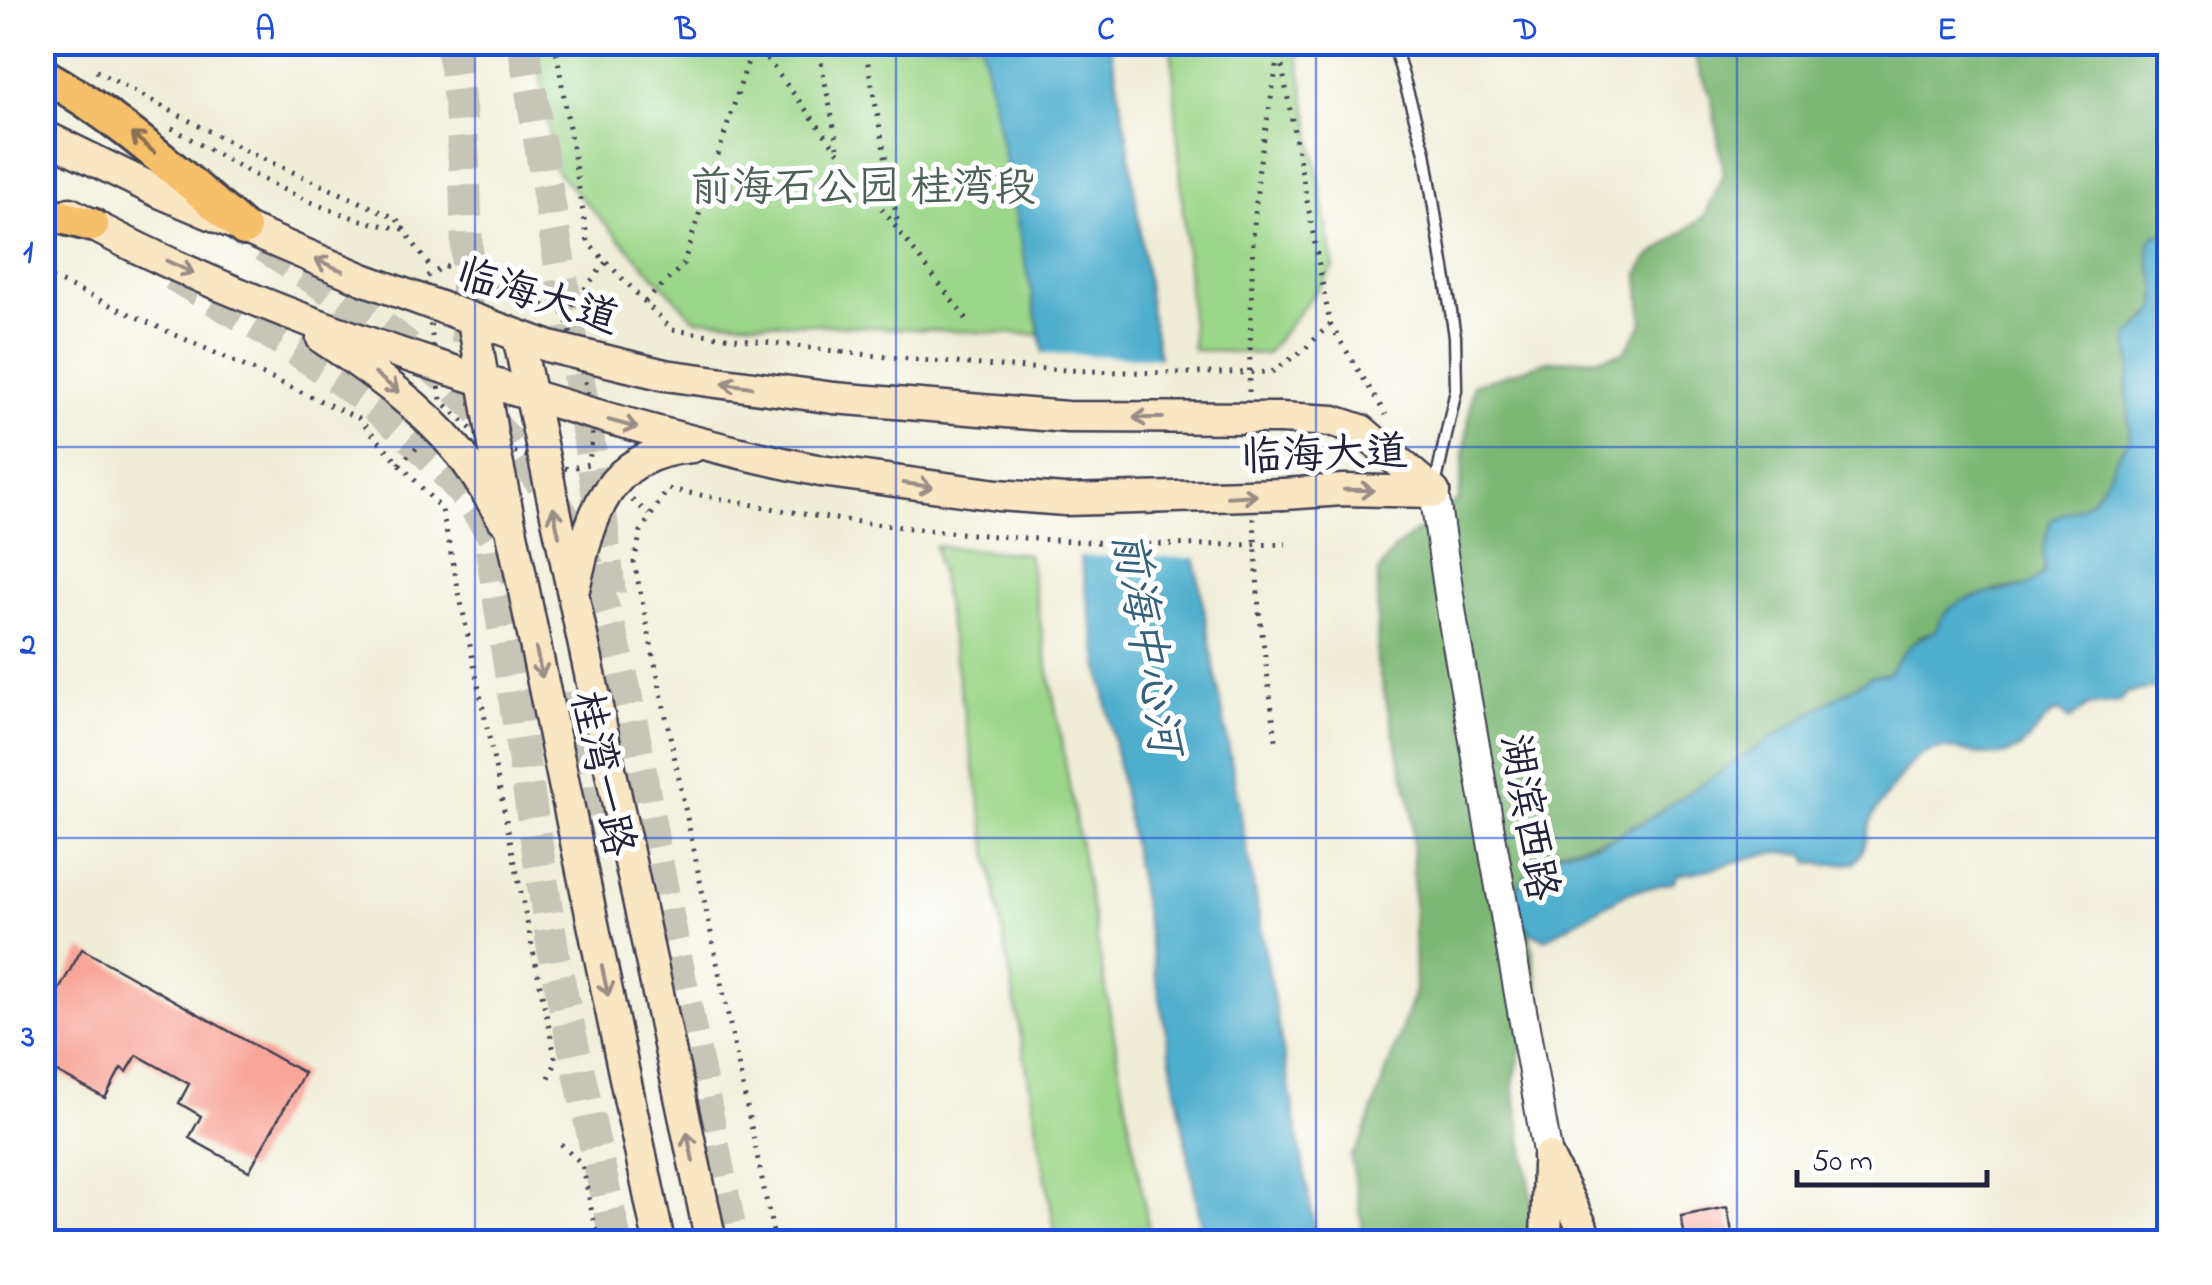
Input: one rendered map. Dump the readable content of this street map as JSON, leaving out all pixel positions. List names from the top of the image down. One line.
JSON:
{"streets":{"main road":["临海大道","桂湾一路","湖滨西路"]},"crossings":[["临海大道","桂湾一路"],["临海大道","湖滨西路"]],"water":["前海中心河"],"parks":["前海石公园 桂湾段"],"scale_bar":"50 m","grid":{"columns":["A","B","C","D","E"],"rows":["1","2","3"]}}
